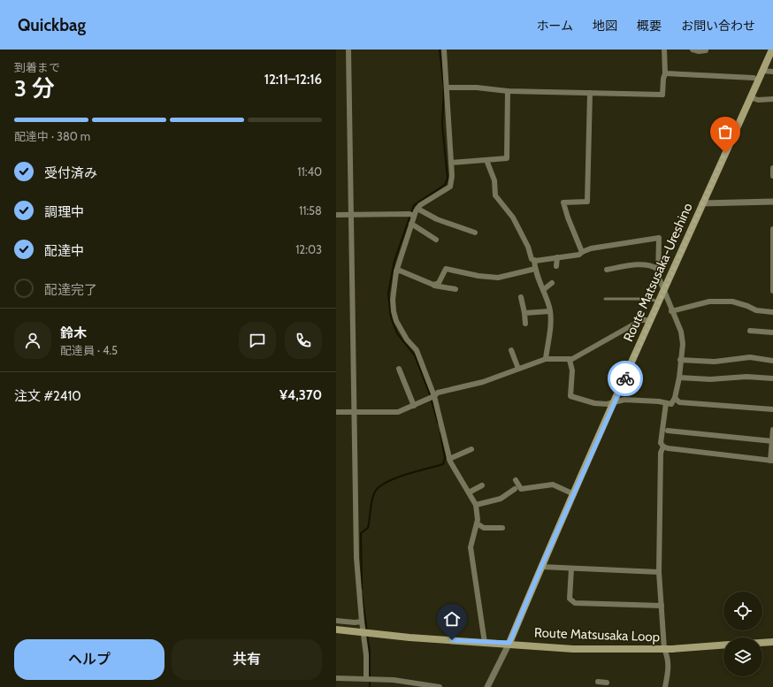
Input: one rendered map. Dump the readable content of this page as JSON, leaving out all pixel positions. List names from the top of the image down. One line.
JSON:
{"streets":{"main road":["Route Matsusaka-Ureshino","Route Matsusaka Loop"]},"crossings":[["Route Matsusaka-Ureshino","Route Matsusaka Loop"]],"page":{"header":"Quickbag","nav":["ホーム","地図","概要","お問い合わせ"],"heading":["3 分","到着まで","12:11–12:16"],"panel":["鈴木","配達員 · 4.5","注文 #2410","¥4,370"],"bar":"配達中 · 380 m","list":[["受付済み","11:40"],["調理中","11:58"],["配達中","12:03"],"配達完了"],"buttons":["ヘルプ","共有"]}}
